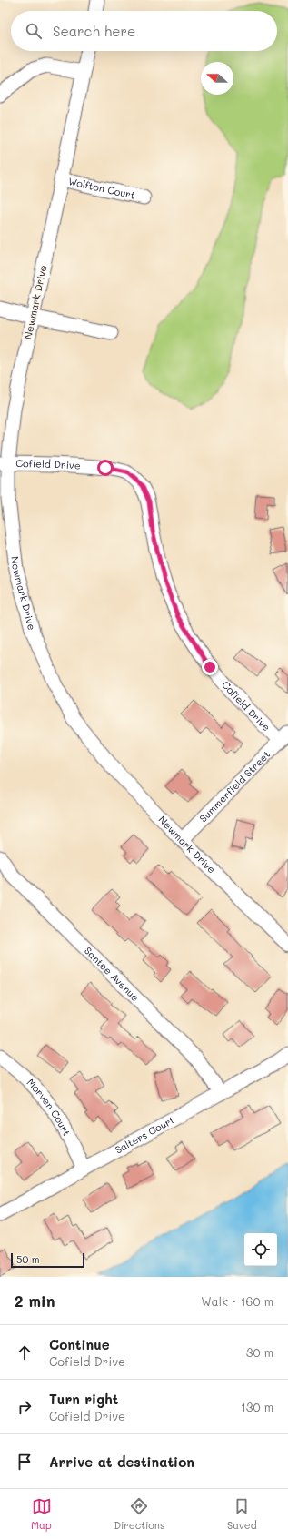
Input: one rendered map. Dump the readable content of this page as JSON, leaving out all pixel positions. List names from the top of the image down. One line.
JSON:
{"streets":{"street":["Wolfton Court","Newmark Drive","Cofield Drive","Summerfield Street","Santee Avenue","Morven Court","Salters Court"]},"crossings":[["Wolfton Court","Newmark Drive"],["Newmark Drive","Cofield Drive"],["Newmark Drive","Summerfield Street"],["Cofield Drive","Summerfield Street"],["Santee Avenue","Salters Court"],["Morven Court","Salters Court"]],"scale_bar":"50 m","north":"left","page":{"search":"Search here","scale":"50 m","heading":["2 min","Walk · 160 m"],"list":[["Continue","Cofield Drive","30 m"],["Turn right","Cofield Drive","130 m"],"Arrive at destination"],"nav":["Map","Directions","Saved"]}}
